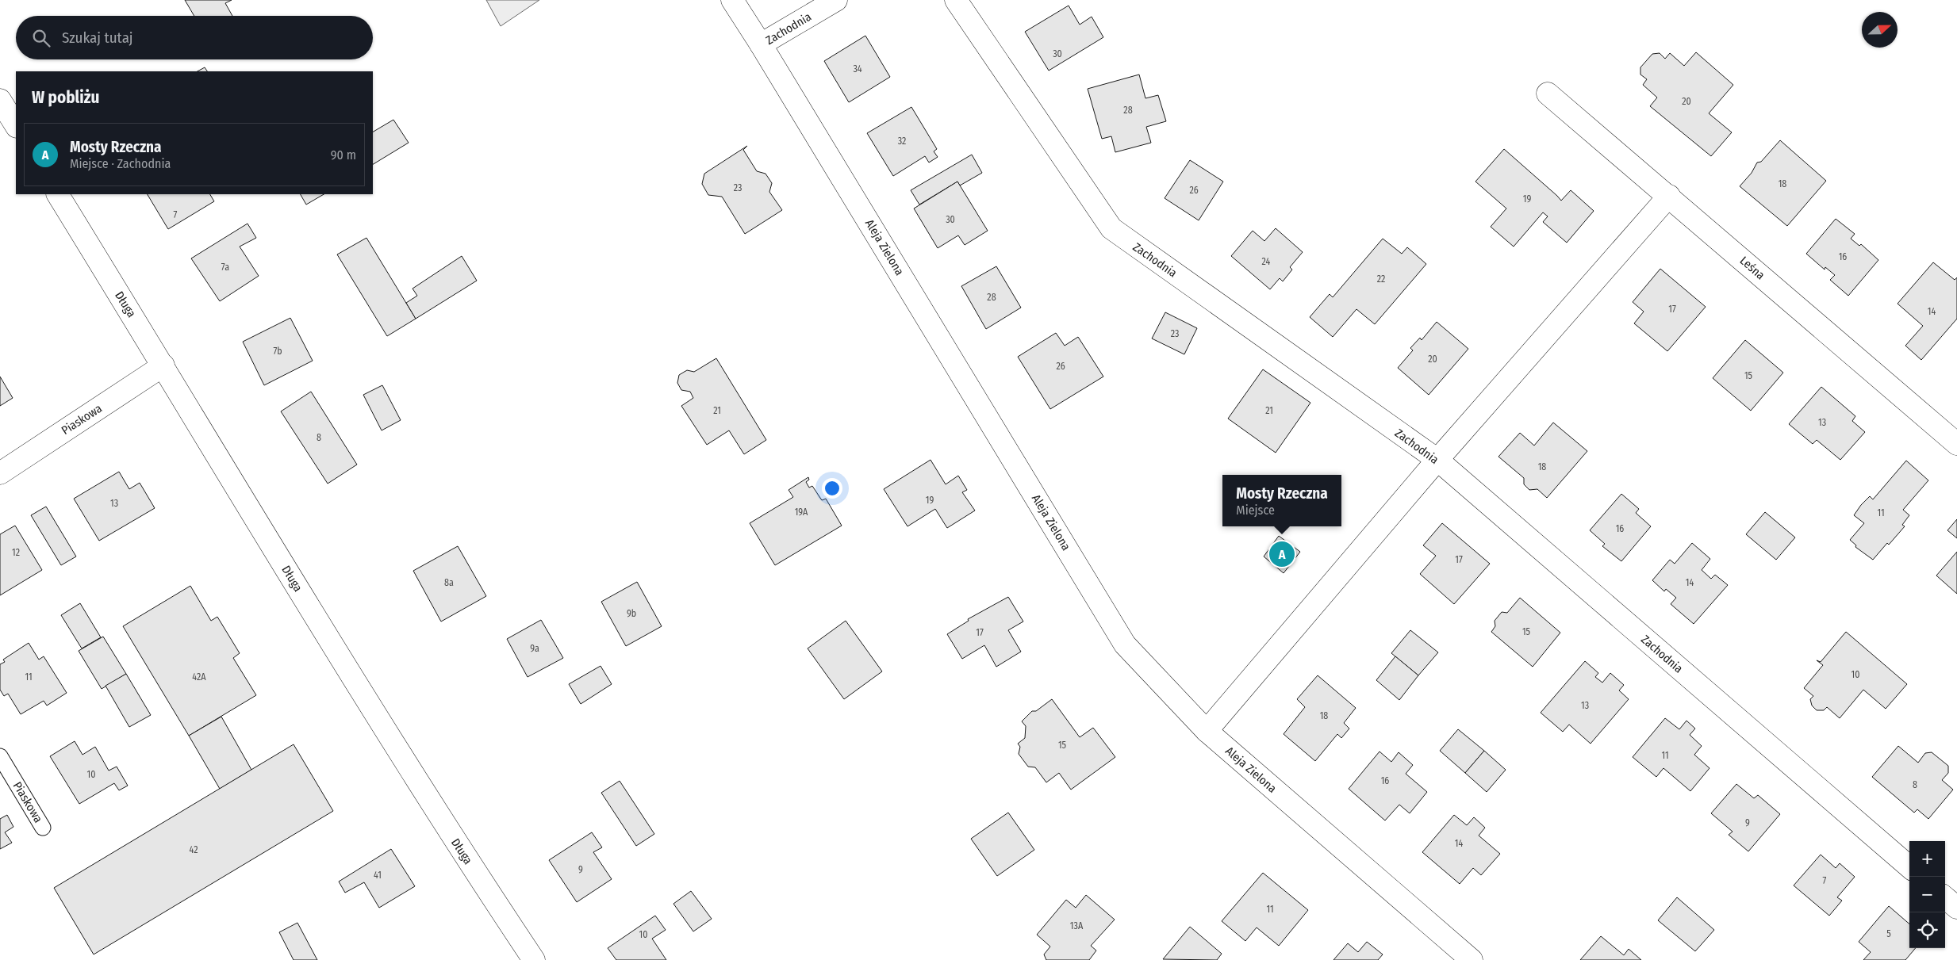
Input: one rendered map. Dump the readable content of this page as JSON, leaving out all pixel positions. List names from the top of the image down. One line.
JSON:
{"streets":{"street":["Zachodnia","Aleja Zielona","Leśna","Długa","Piaskowa"]},"crossings":[["Zachodnia","Aleja Zielona"],["Długa","Piaskowa"]],"house_numbers":["30","34","20","28","32","18","23","26","19","7","30","16","24","7a","22","28","17","14","23","7b","20","26","15","21","21","13","8","18","19","13","19A","11","16","12","17","8a","14","9b","15","17","9a","10","11","42A","13","18","15","11","10","16","8","9","14","42","9","41","7","11","13A","5","10"],"north":"right","page":{"search":"Szukaj tutaj","heading":"W pobliżu","list":[{"mark":"A","name":"Mosty Rzeczna","note":"Miejsce · Zachodnia","value":"90 m"}],"popup":["Mosty Rzeczna","Miejsce"],"pins":"A","map_buttons":["+","−"]}}
